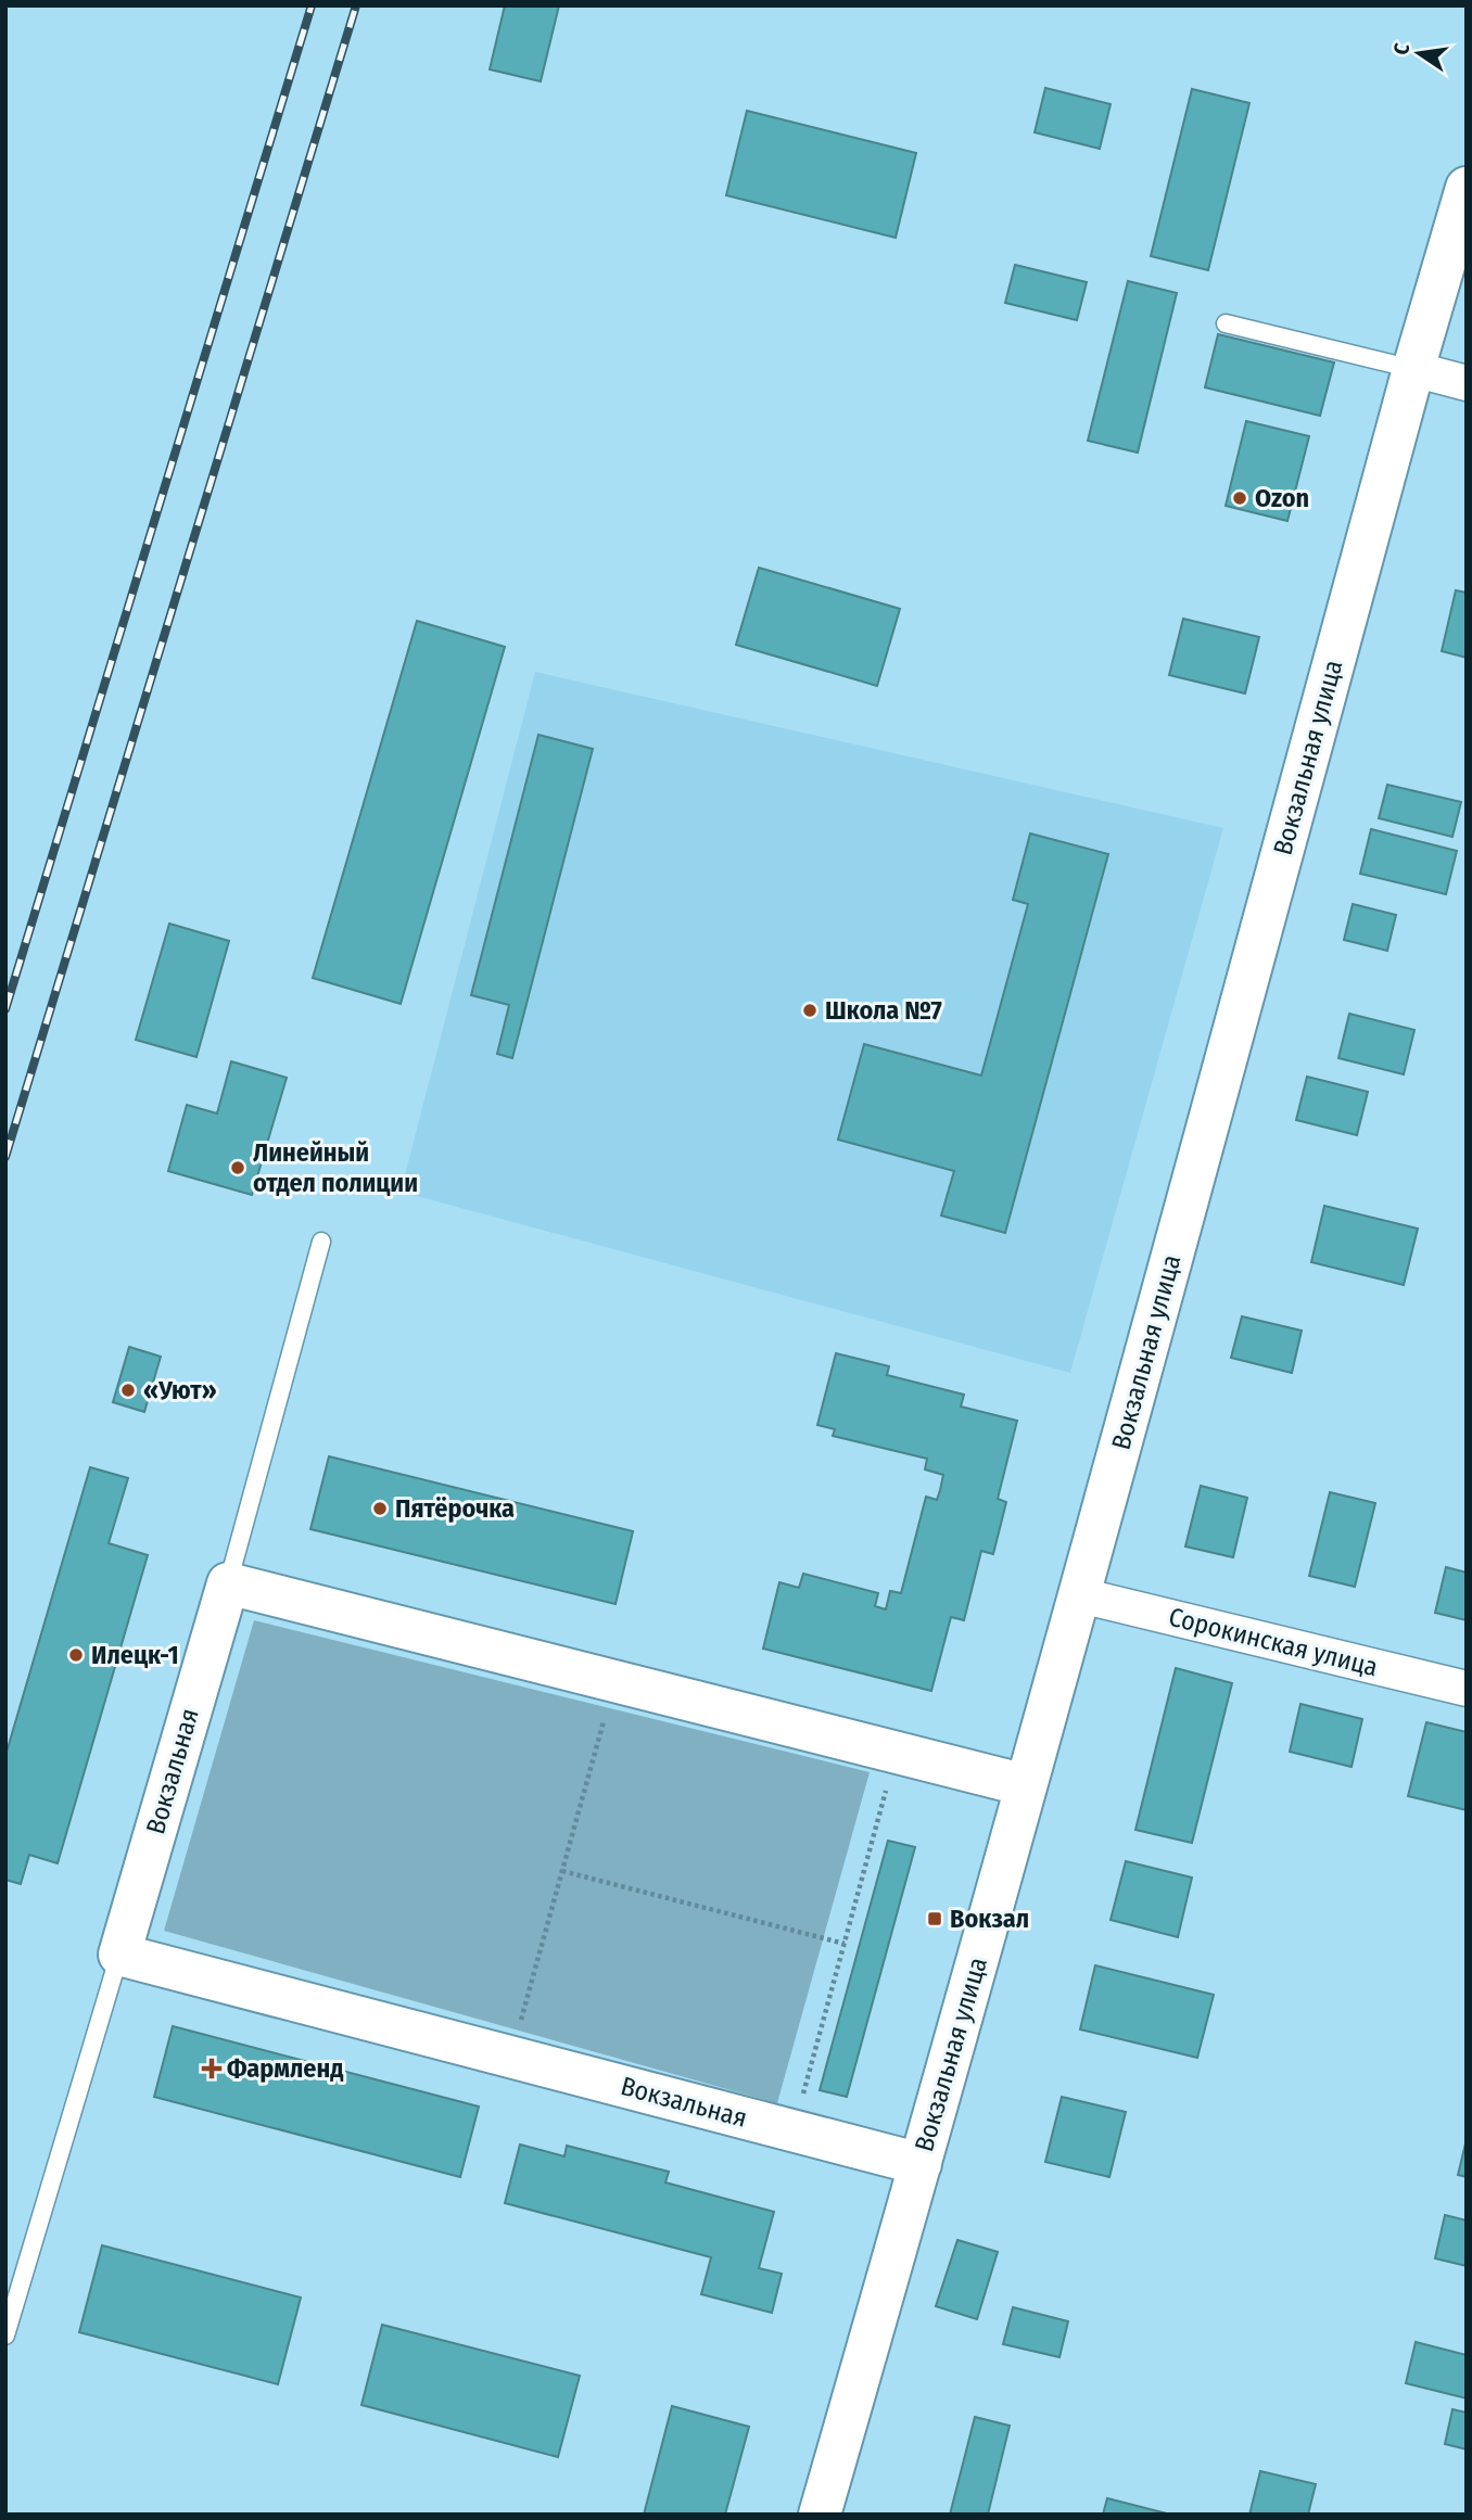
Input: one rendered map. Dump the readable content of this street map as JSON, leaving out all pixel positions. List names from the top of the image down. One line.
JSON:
{"streets":{"street":["Вокзальная улица","Сорокинская улица","Вокзальная"]},"crossings":[["Вокзальная улица","Сорокинская улица"],["Вокзальная улица","Вокзальная"]],"places":{"other":["Ozon","Школа №7","Линейный отдел полиции","«Уют»","Пятёрочка","Илецк-1"],"transit":["Вокзал"],"health":["Фармленд"]},"north":"left"}
